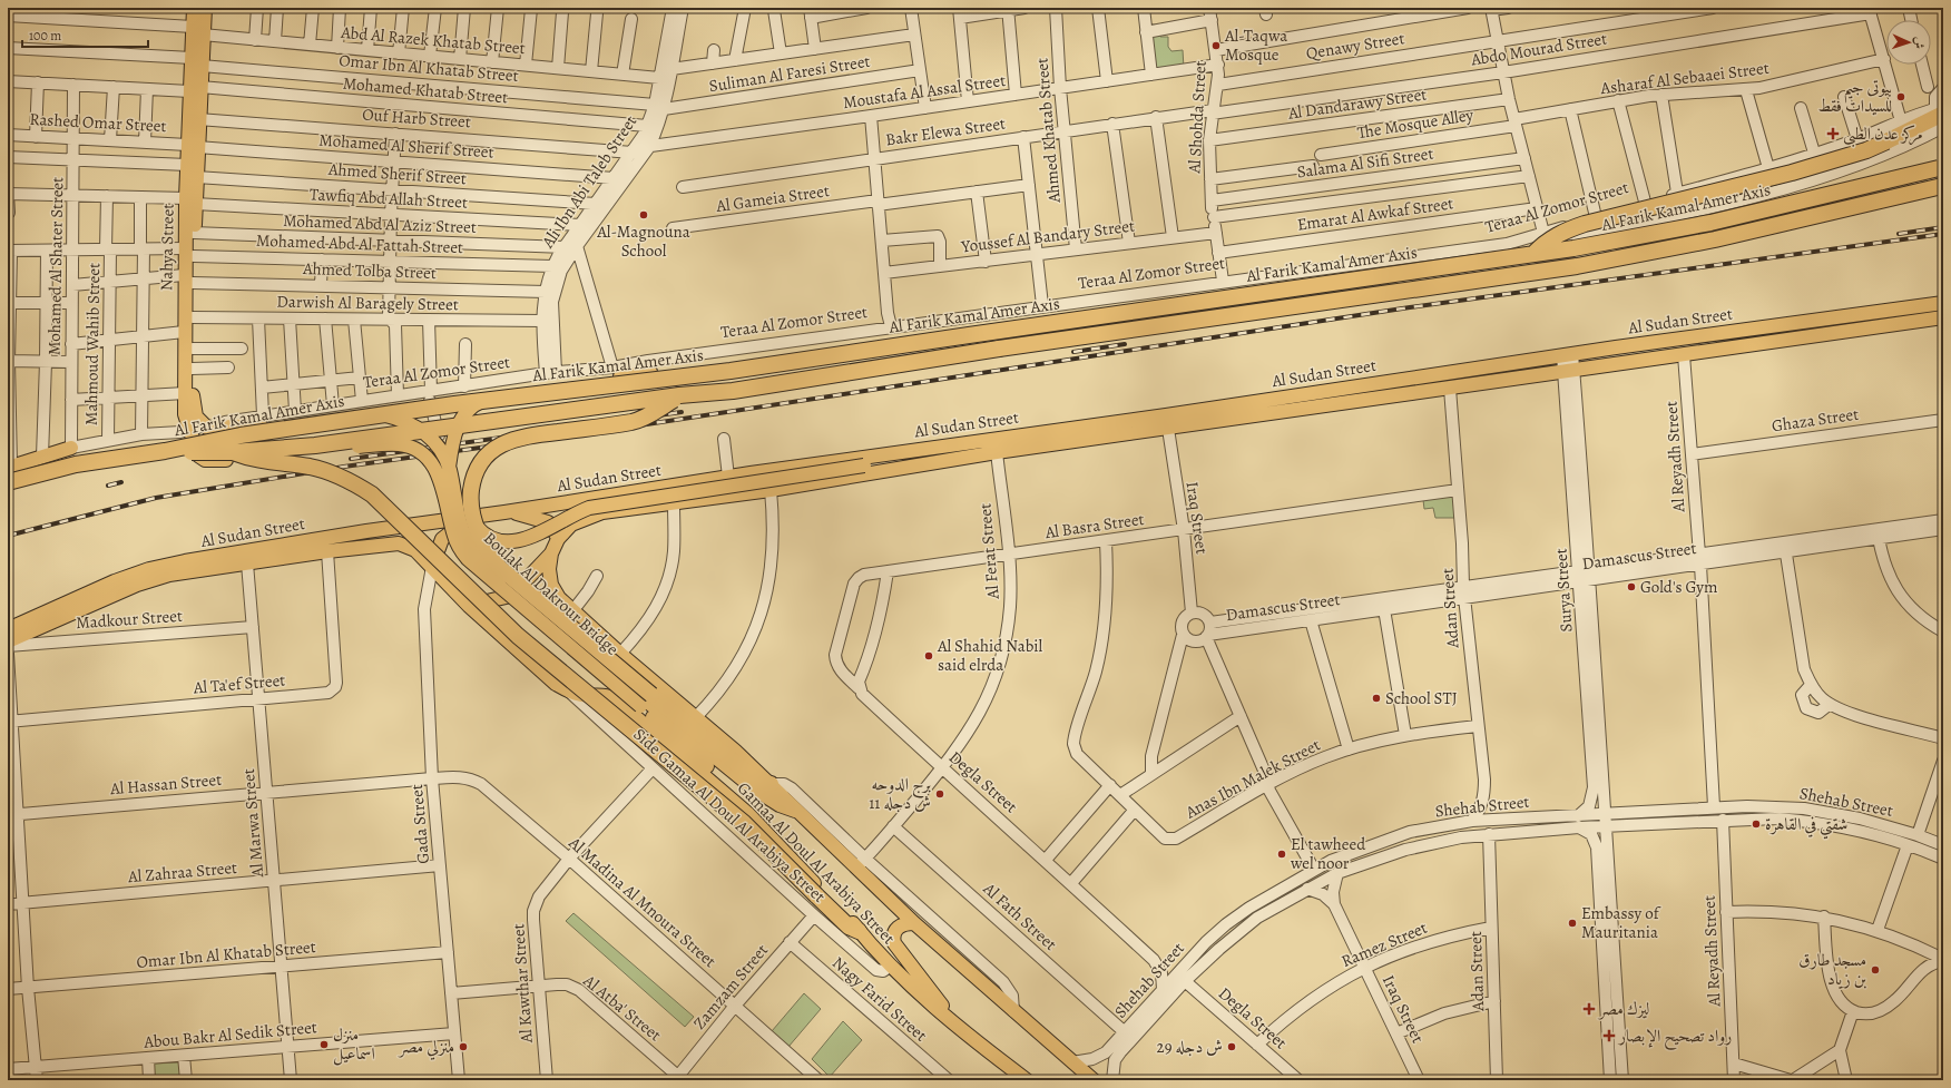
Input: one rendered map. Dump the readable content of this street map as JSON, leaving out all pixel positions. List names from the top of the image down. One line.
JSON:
{"streets":{"highway":["Al Farik Kamal Amer Axis"],"main road":["Teraa Al Zomor Street","Nahya Street","Al Sudan Street","Boulak Al Dakrour Bridge","Gamaa Al Doul Al Arabiya Street"],"street":["Abd Al Razek Khatab Street","Qenawy Street","Abdo Mourad Street","Omar Ibn Al Khatab Street","Suliman Al Faresi Street","Asharaf Al Sebaaei Street","Mohamed Khatab Street","Moustafa Al Assal Street","Al Dandarawy Street","Al Shohda Street","Ouf Harb Street","Rashed Omar Street","The Mosque Alley","Ahmed Khatab Street","Bakr Elewa Street","Mohamed Al Sherif Street","Salama Al Sifi Street","Ahmed Sherif Street","Ali Ibn Abi Taleb Street","Tawfiq Abd Allah Street","Al Gameia Street","Emarat Al Awkaf Street","Mohamed Abd Al Aziz Street","Youssef Al Bandary Street","Mohamed Abd Al Fattah Street","Mohamed Al Shater Street","Ahmed Tolba Street","Darwish Al Baragely Street","Mahmoud Wahib Street","Ghaza Street","Al Reyadh Street","Iraq Street","Al Basra Street","Al Ferat Street","Damascus Street","Surya Street","Adan Street","Madkour Street","Al Ta'ef Street","Anas Ibn Malek Street","Degla Street","Al Hassan Street","Shehab Street","Side Gamaa Al Doul Al Arabiya Street","Al Marwa Street","Gada Street","Al Zahraa Street","Al Madina Al Mnoura Street","Al Fath Street","Ramez Street","Al Kawthar Street","Zamzam Street","Nagy Farid Street","Al Atba' Street","Abou Bakr Al Sedik Street"]},"crossings":[["Abd Al Razek Khatab Street","Ali Ibn Abi Taleb Street"],["Abd Al Razek Khatab Street","Nahya Street"],["Qenawy Street","Al Shohda Street"],["Abdo Mourad Street","Al Shohda Street"],["Abdo Mourad Street","Bakr Elewa Street"],["Omar Ibn Al Khatab Street","Suliman Al Faresi Street"],["Omar Ibn Al Khatab Street","Ali Ibn Abi Taleb Street"],["Omar Ibn Al Khatab Street","Nahya Street"],["Omar Ibn Al Khatab Street","Al Marwa Street"],["Omar Ibn Al Khatab Street","Gada Street"],["Suliman Al Faresi Street","Ali Ibn Abi Taleb Street"],["Asharaf Al Sebaaei Street","The Mosque Alley"],["Mohamed Khatab Street","Ali Ibn Abi Taleb Street"],["Mohamed Khatab Street","Nahya Street"],["Mohamed Khatab Street","Mohamed Al Shater Street"],["Moustafa Al Assal Street","Al Shohda Street"],["Moustafa Al Assal Street","Ouf Harb Street"],["Moustafa Al Assal Street","Ahmed Khatab Street"],["Moustafa Al Assal Street","Ali Ibn Abi Taleb Street"],["Al Dandarawy Street","Al Shohda Street"],["Al Shohda Street","Bakr Elewa Street"],["Al Shohda Street","Salama Al Sifi Street"],["Al Shohda Street","Teraa Al Zomor Street"],["Al Shohda Street","Emarat Al Awkaf Street"],["Al Shohda Street","Youssef Al Bandary Street"],["Ouf Harb Street","Ali Ibn Abi Taleb Street"],["Ouf Harb Street","Nahya Street"],["Rashed Omar Street","Mohamed Al Sherif Street"],["Rashed Omar Street","Nahya Street"],["Rashed Omar Street","Mohamed Al Shater Street"],["Ahmed Khatab Street","Bakr Elewa Street"],["Ahmed Khatab Street","Youssef Al Bandary Street"],["Mohamed Al Sherif Street","Ali Ibn Abi Taleb Street"],["Mohamed Al Sherif Street","Nahya Street"],["Ahmed Sherif Street","Ali Ibn Abi Taleb Street"],["Ahmed Sherif Street","Nahya Street"],["Ali Ibn Abi Taleb Street","Tawfiq Abd Allah Street"],["Ali Ibn Abi Taleb Street","Teraa Al Zomor Street"],["Ali Ibn Abi Taleb Street","Mohamed Abd Al Aziz Street"],["Ali Ibn Abi Taleb Street","Mohamed Abd Al Fattah Street"],["Ali Ibn Abi Taleb Street","Ahmed Tolba Street"],["Ali Ibn Abi Taleb Street","Darwish Al Baragely Street"],["Tawfiq Abd Allah Street","Nahya Street"],["Tawfiq Abd Allah Street","Mohamed Al Shater Street"],["Tawfiq Abd Allah Street","Mahmoud Wahib Street"],["Teraa Al Zomor Street","Al Farik Kamal Amer Axis"],["Teraa Al Zomor Street","Nahya Street"],["Teraa Al Zomor Street","Mohamed Al Shater Street"],["Teraa Al Zomor Street","Mahmoud Wahib Street"],["Teraa Al Zomor Street","Boulak Al Dakrour Bridge"],["Al Farik Kamal Amer Axis","Nahya Street"],["Al Farik Kamal Amer Axis","Boulak Al Dakrour Bridge"],["Mohamed Abd Al Aziz Street","Nahya Street"],["Mohamed Abd Al Fattah Street","Nahya Street"],["Mohamed Abd Al Fattah Street","Mohamed Al Shater Street"],["Mohamed Abd Al Fattah Street","Mahmoud Wahib Street"],["Nahya Street","Ahmed Tolba Street"],["Nahya Street","Darwish Al Baragely Street"],["Nahya Street","Boulak Al Dakrour Bridge"],["Mohamed Al Shater Street","Ahmed Tolba Street"],["Ahmed Tolba Street","Mahmoud Wahib Street"],["Al Sudan Street","Al Reyadh Street"],["Al Sudan Street","Iraq Street"],["Al Sudan Street","Al Ferat Street"],["Al Sudan Street","Surya Street"],["Al Sudan Street","Adan Street"],["Al Sudan Street","Al Ta'ef Street"],["Al Sudan Street","Al Marwa Street"],["Al Sudan Street","Gada Street"],["Al Sudan Street","Gamaa Al Doul Al Arabiya Street"],["Ghaza Street","Al Reyadh Street"],["Al Reyadh Street","Damascus Street"],["Al Reyadh Street","Shehab Street"],["Iraq Street","Al Basra Street"],["Iraq Street","Damascus Street"],["Iraq Street","Shehab Street"],["Iraq Street","Ramez Street"],["Al Basra Street","Al Ferat Street"],["Al Basra Street","Adan Street"],["Al Basra Street","Anas Ibn Malek Street"],["Al Basra Street","Degla Street"],["Al Ferat Street","Degla Street"],["Al Ferat Street","Gamaa Al Doul Al Arabiya Street"],["Al Ferat Street","Al Fath Street"],["Damascus Street","Surya Street"],["Damascus Street","Adan Street"],["Surya Street","Shehab Street"],["Boulak Al Dakrour Bridge","Gamaa Al Doul Al Arabiya Street"],["Adan Street","Anas Ibn Malek Street"],["Adan Street","Shehab Street"],["Adan Street","Ramez Street"],["Madkour Street","Al Marwa Street"],["Al Ta'ef Street","Al Marwa Street"],["Degla Street","Shehab Street"],["Degla Street","Ramez Street"],["Al Hassan Street","Al Marwa Street"],["Al Hassan Street","Gada Street"],["Al Hassan Street","Al Madina Al Mnoura Street"],["Shehab Street","Gamaa Al Doul Al Arabiya Street"],["Shehab Street","Al Fath Street"],["Side Gamaa Al Doul Al Arabiya Street","Gamaa Al Doul Al Arabiya Street"],["Side Gamaa Al Doul Al Arabiya Street","Al Kawthar Street"],["Side Gamaa Al Doul Al Arabiya Street","Zamzam Street"],["Al Marwa Street","Al Zahraa Street"],["Al Marwa Street","Abou Bakr Al Sedik Street"],["Gada Street","Gamaa Al Doul Al Arabiya Street"],["Gada Street","Al Zahraa Street"],["Gada Street","Al Madina Al Mnoura Street"],["Gada Street","Al Atba' Street"],["Gada Street","Abou Bakr Al Sedik Street"],["Al Madina Al Mnoura Street","Al Kawthar Street"],["Al Madina Al Mnoura Street","Zamzam Street"],["Al Kawthar Street","Al Atba' Street"],["Zamzam Street","Nagy Farid Street"],["Zamzam Street","Al Atba' Street"]],"places":{"other":["Al-Taqwa Mosque","بيوتى جيم للسيدات فقط","Al-Magnouna School","Gold's Gym","Al Shahid Nabil said elrda","School STJ","برج الدوحه 11 ش دجله","شقتي في القاهرة","El tawheed wel noor","Embassy of Mauritania","مسجد طارق بن زياد","منزل اسماعيل","منزلي مصر","29 ش دجله"],"health":["مركز عدن الطبى","ليزك مصر","رواد تصحيح الإبصار"]},"scale_bar":"100 m","north":"right"}
